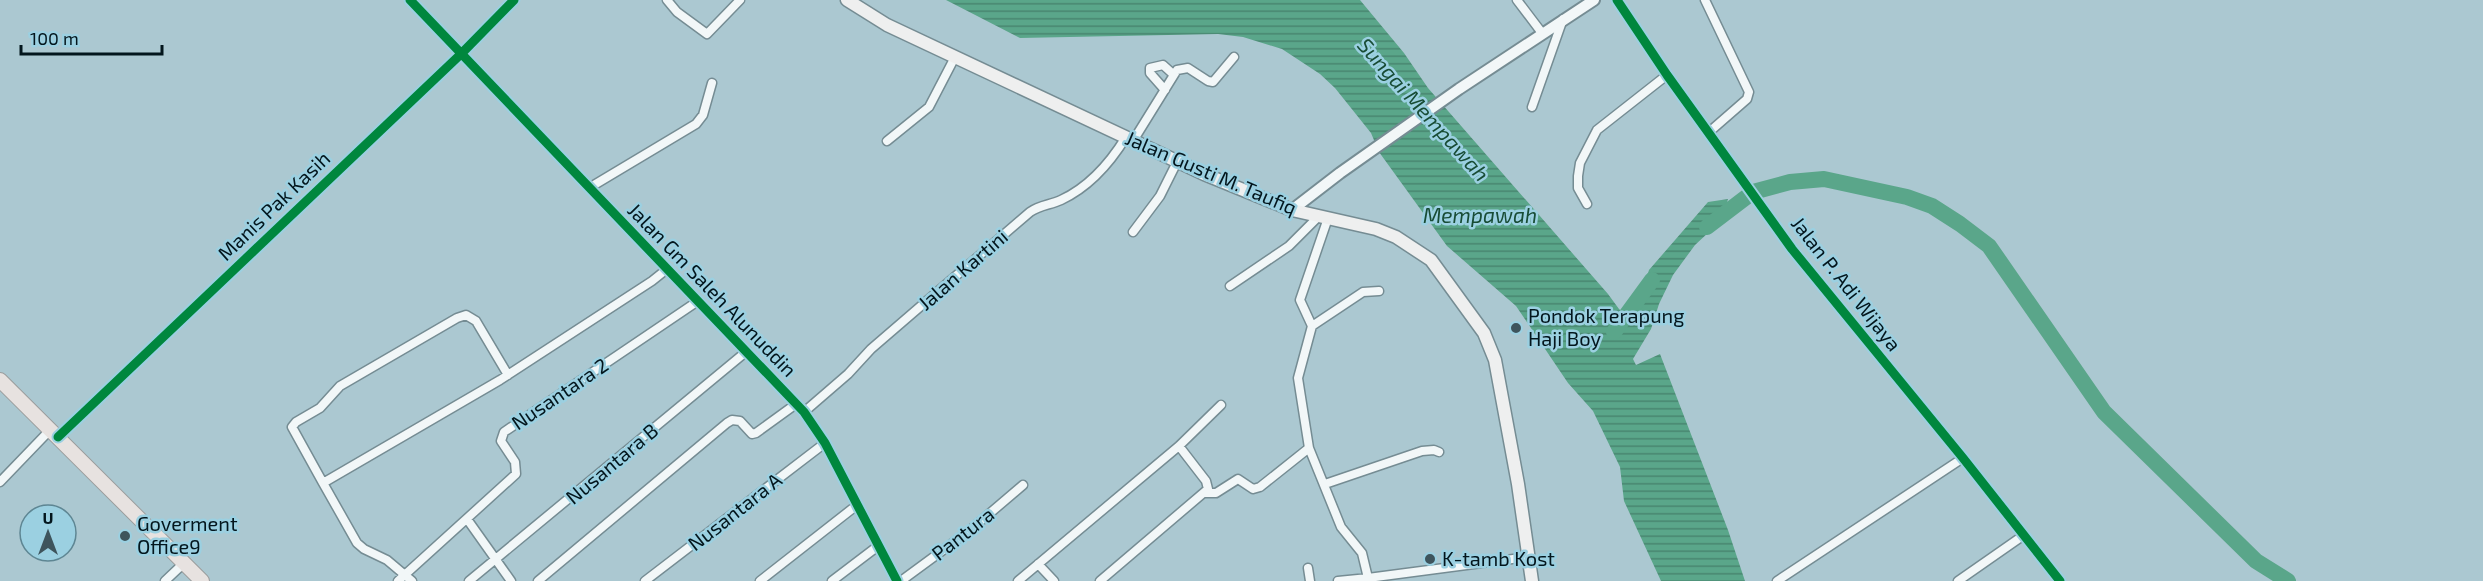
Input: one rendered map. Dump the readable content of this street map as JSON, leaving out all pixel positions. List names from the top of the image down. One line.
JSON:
{"streets":{"main road":["Jalan Gusti M. Taufiq"],"street":["Manis Pak Kasih","Jalan Kartini","Jalan P. Adi Wijaya","Jalan Gm Saleh Alunuddin","Nusantara 2","Nusantara B","Nusantara A","Pantura"]},"crossings":[["Jalan Gusti M. Taufiq","Jalan Kartini"],["Manis Pak Kasih","Jalan Gm Saleh Alunuddin"],["Jalan Kartini","Jalan Gm Saleh Alunuddin"],["Jalan Gm Saleh Alunuddin","Nusantara 2"],["Jalan Gm Saleh Alunuddin","Nusantara B"],["Jalan Gm Saleh Alunuddin","Nusantara A"],["Jalan Gm Saleh Alunuddin","Pantura"]],"water":["Sungai Mempawah","Mempawah"],"places":["Pondok Terapung Haji Boy","Goverment Office9","K-tamb Kost"],"scale_bar":"100 m","north":"top"}
